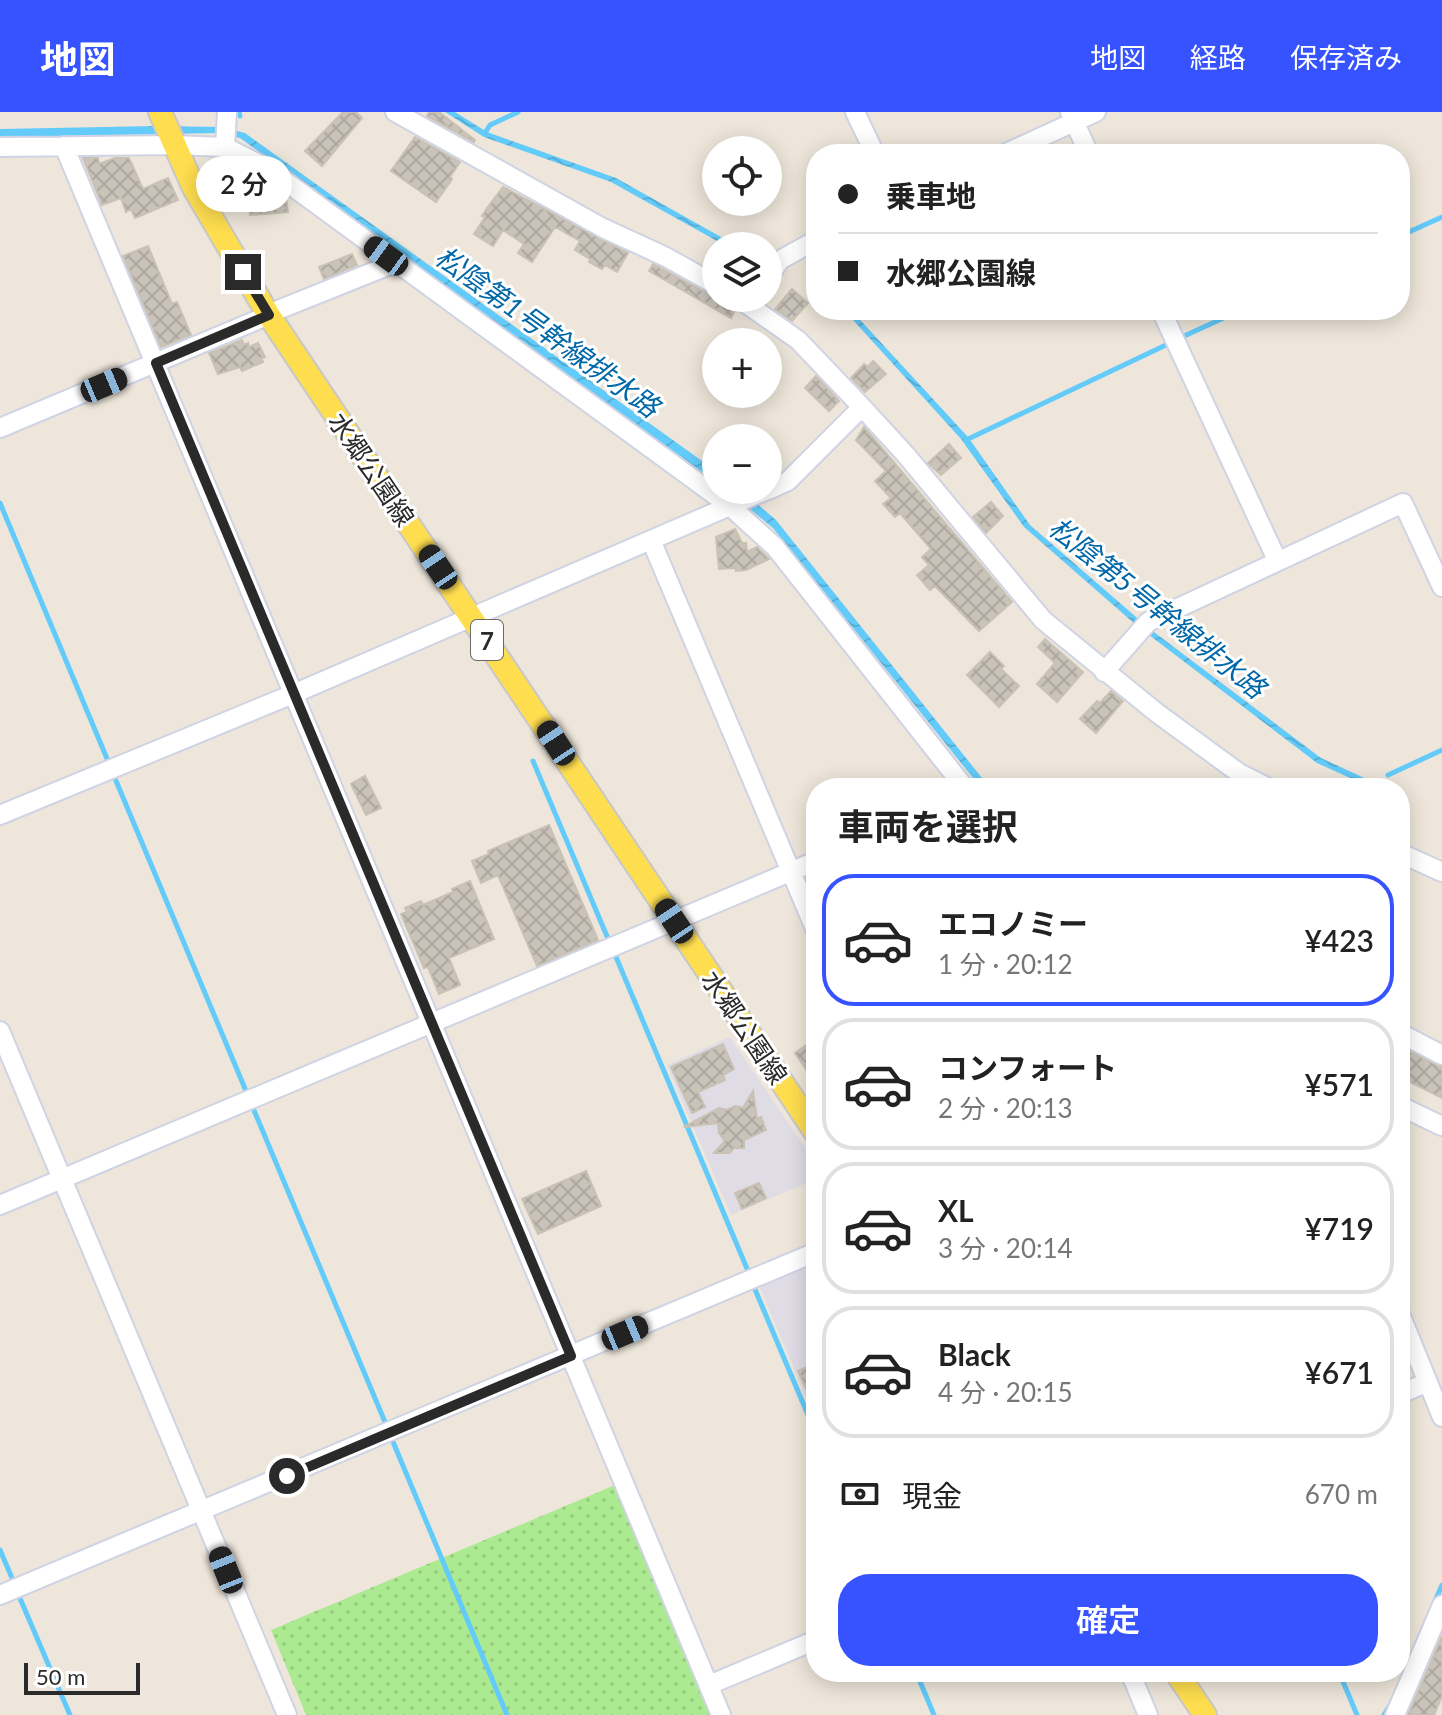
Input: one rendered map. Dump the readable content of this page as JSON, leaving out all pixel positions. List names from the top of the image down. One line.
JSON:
{"streets":{"main road":["水郷公園線","7"]},"water":["松陰第1号幹線排水路","松陰第5号幹線排水路"],"scale_bar":"50 m","page":{"header":"地図","nav":["地図","経路","保存済み"],"map_buttons":["+","−"],"banner":["乗車地","水郷公園線"],"bubble":"2 分","heading":"車両を選択","list":[{"name":"エコノミー","note":"1 分 · 20:12","value":"¥423"},{"name":"コンフォート","note":"2 分 · 20:13","value":"¥571"},{"name":"XL","note":"3 分 · 20:14","value":"¥719"},{"name":"Black","note":"4 分 · 20:15","value":"¥671"}],"pay":["現金","670 m"],"buttons":"確定","scale":"50 m"}}
